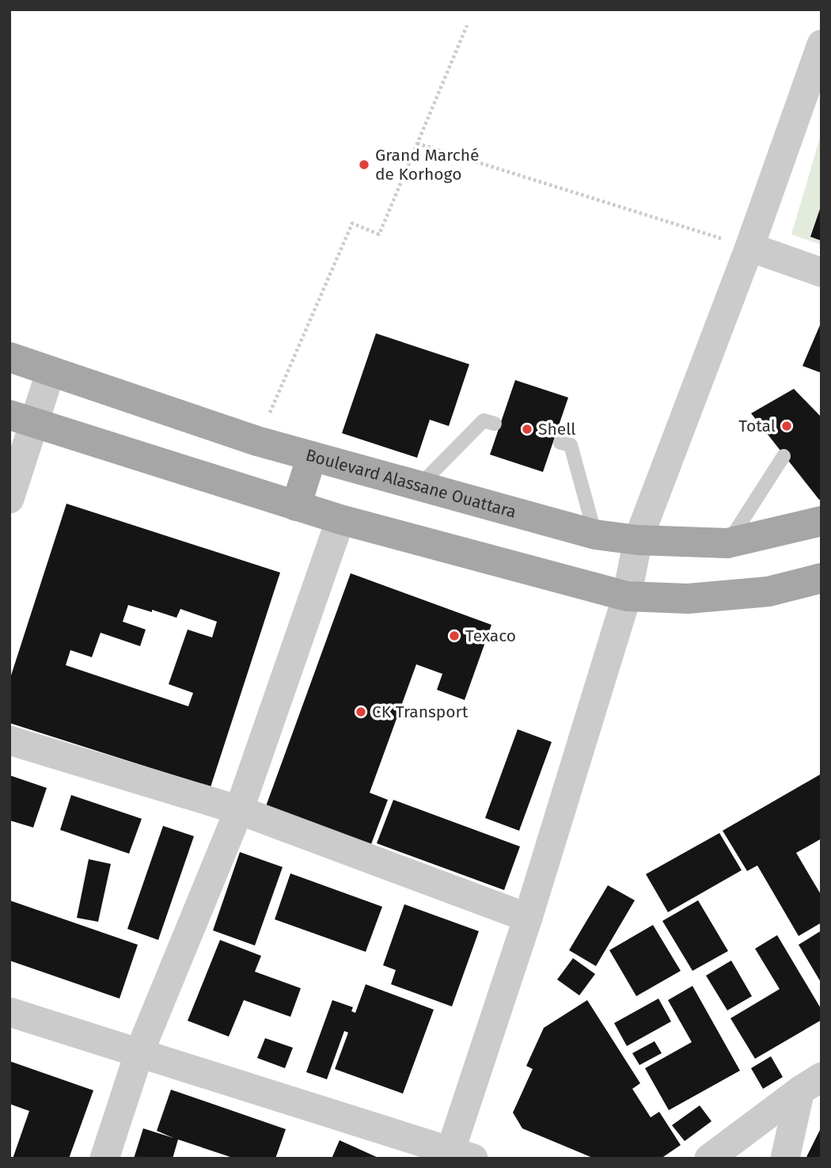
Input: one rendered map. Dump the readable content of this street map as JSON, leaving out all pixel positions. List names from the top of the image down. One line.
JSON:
{"streets":{"main road":["Boulevard Alassane Ouattara"]},"places":["Grand Marché de Korhogo","Total","Shell","Texaco","CK Transport"]}
